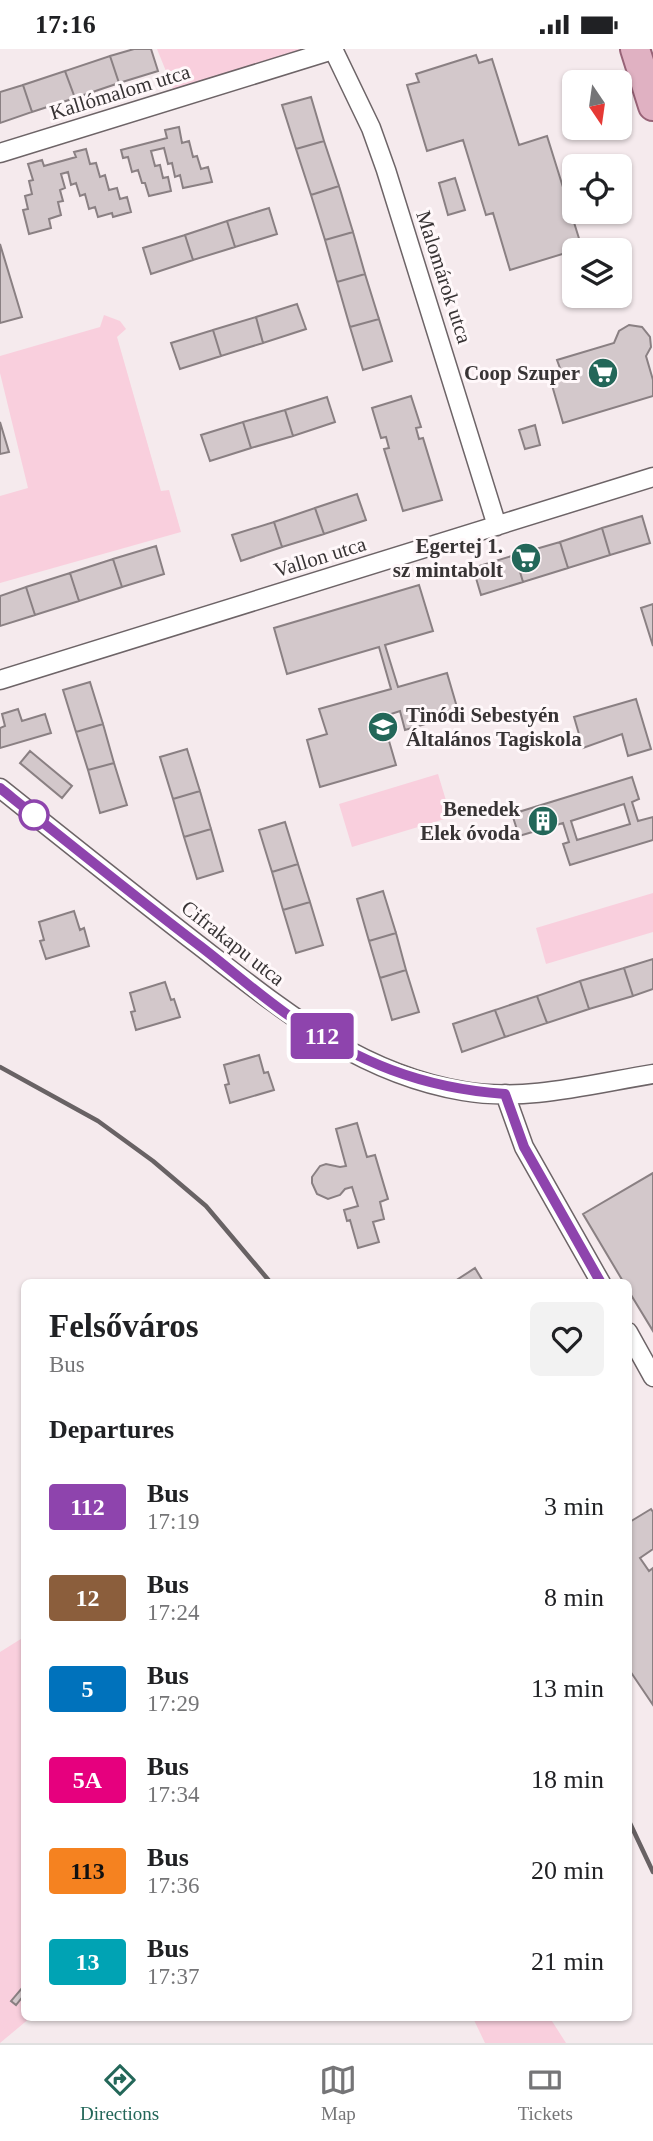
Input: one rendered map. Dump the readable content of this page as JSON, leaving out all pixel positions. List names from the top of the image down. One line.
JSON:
{"streets":{"street":["Kallómalom utca","Malomárok utca","Vallon utca","Cifrakapu utca"]},"crossings":[["Kallómalom utca","Malomárok utca"],["Malomárok utca","Vallon utca"]],"places":{"supermarket":["Coop Szuper","Egertej 1. sz mintabolt"],"school or university":["Tinódi Sebestyén Általános Tagiskola"],"building":["Benedek Elek óvoda"]},"lines":["bus line 112"],"north":"bottom","page":{"status":"17:16","on_map":"112","heading":[["Felsőváros","Bus"],"Departures"],"list":[{"mark":"112","name":"Bus","note":"17:19","value":"3 min"},{"mark":"12","name":"Bus","note":"17:24","value":"8 min"},{"mark":"5","name":"Bus","note":"17:29","value":"13 min"},{"mark":"5A","name":"Bus","note":"17:34","value":"18 min"},{"mark":"113","name":"Bus","note":"17:36","value":"20 min"},{"mark":"13","name":"Bus","note":"17:37","value":"21 min"}],"tabs":["Directions","Map","Tickets"]}}
